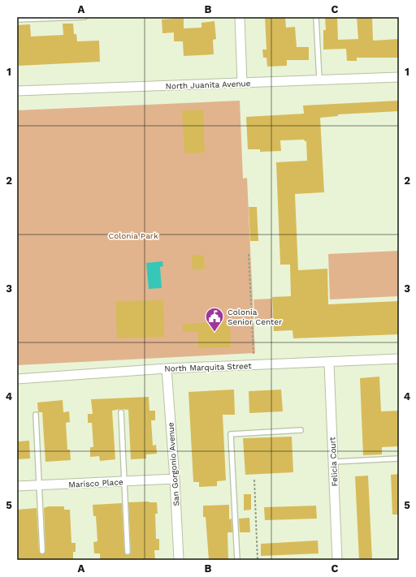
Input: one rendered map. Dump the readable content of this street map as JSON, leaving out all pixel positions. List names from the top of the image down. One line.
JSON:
{"streets":{"street":["North Juanita Avenue","North Marquita Street","Felicia Court","San Gorgonio Avenue","Marisco Place"]},"crossings":[["North Marquita Street","Felicia Court"],["North Marquita Street","San Gorgonio Avenue"],["San Gorgonio Avenue","Marisco Place"]],"parks":["Colonia Park"],"places":{"public building":["Colonia Senior Center"]},"grid":{"columns":["A","B","C"],"rows":["1","2","3","4","5"]}}
